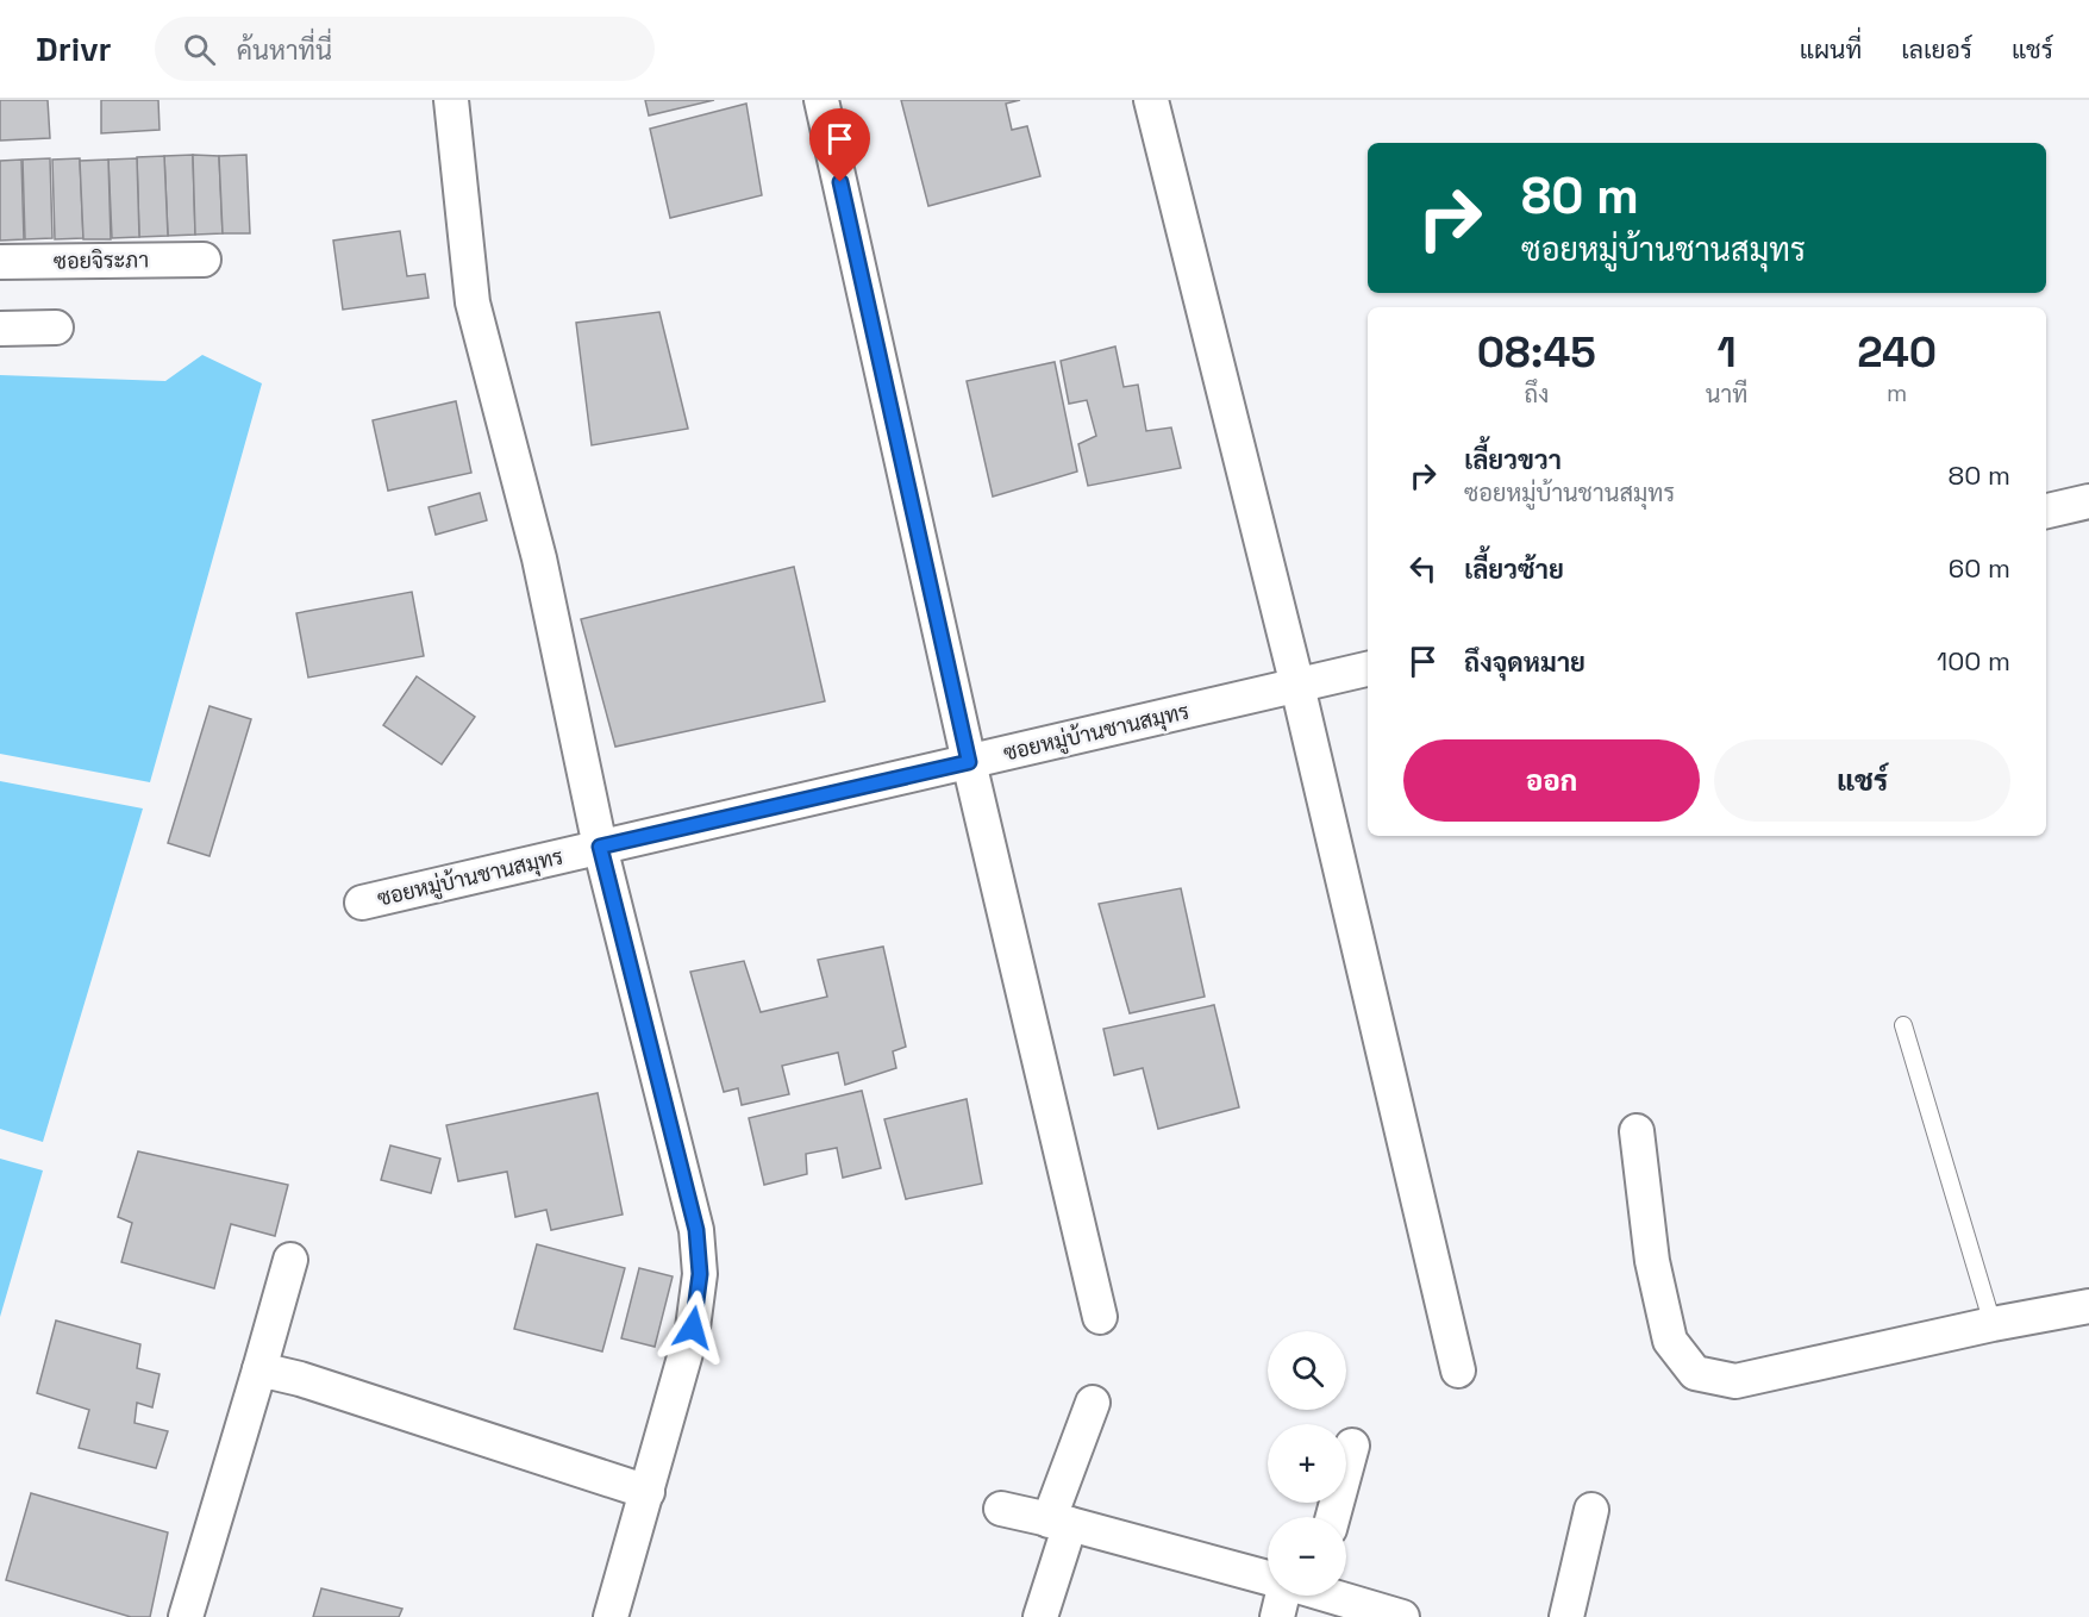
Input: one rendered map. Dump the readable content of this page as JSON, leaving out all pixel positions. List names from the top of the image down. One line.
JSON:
{"streets":{"street":["ซอยจิระภา","ซอยหมู่บ้านชานสมุทร"]},"page":{"header":"Drivr","search":"ค้นหาที่นี่","nav":["แผนที่","เลเยอร์","แชร์"],"turn":["80 m","ซอยหมู่บ้านชานสมุทร"],"eta":["08:45","ถึง","1","นาที","240","m"],"list":[{"name":"เลี้ยวขวา","note":"ซอยหมู่บ้านชานสมุทร","value":"80 m"},{"name":"เลี้ยวซ้าย","value":"60 m"},{"name":"ถึงจุดหมาย","value":"100 m"}],"buttons":["ออก","แชร์"],"map_buttons":["+","−"]}}
